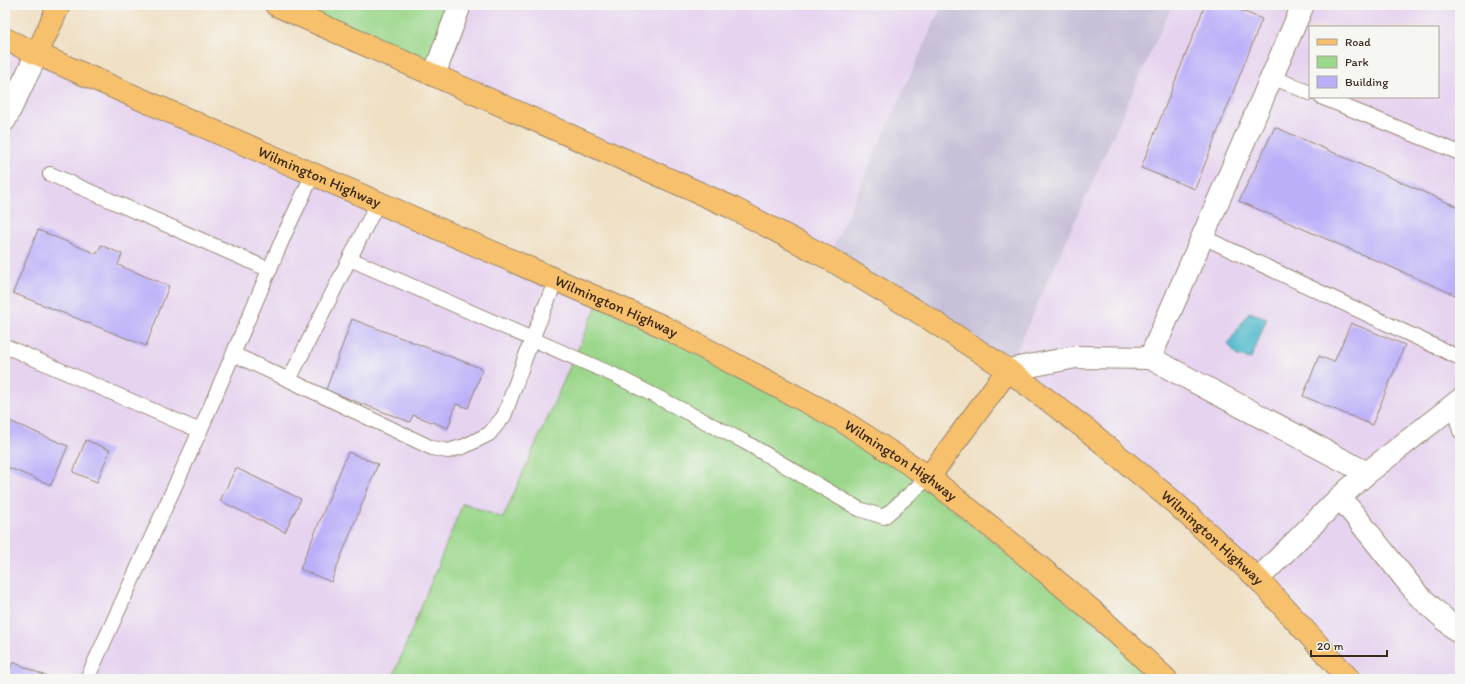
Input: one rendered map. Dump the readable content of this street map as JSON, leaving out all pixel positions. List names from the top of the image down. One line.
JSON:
{"streets":{"main road":["Wilmington Highway"]},"legend":["Road","Park","Building"],"scale_bar":"20 m"}
